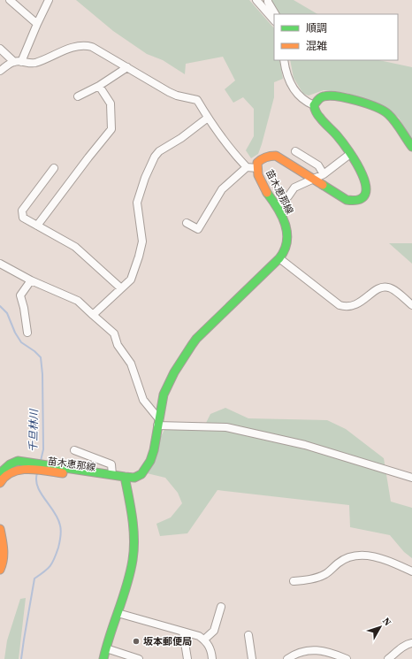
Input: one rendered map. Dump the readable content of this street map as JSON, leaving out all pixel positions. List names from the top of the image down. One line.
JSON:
{"streets":{"main road":["苗木恵那線"]},"water":["千旦林川"],"places":["坂本郵便局"],"legend":["順調","混雑"],"north":"top right"}
